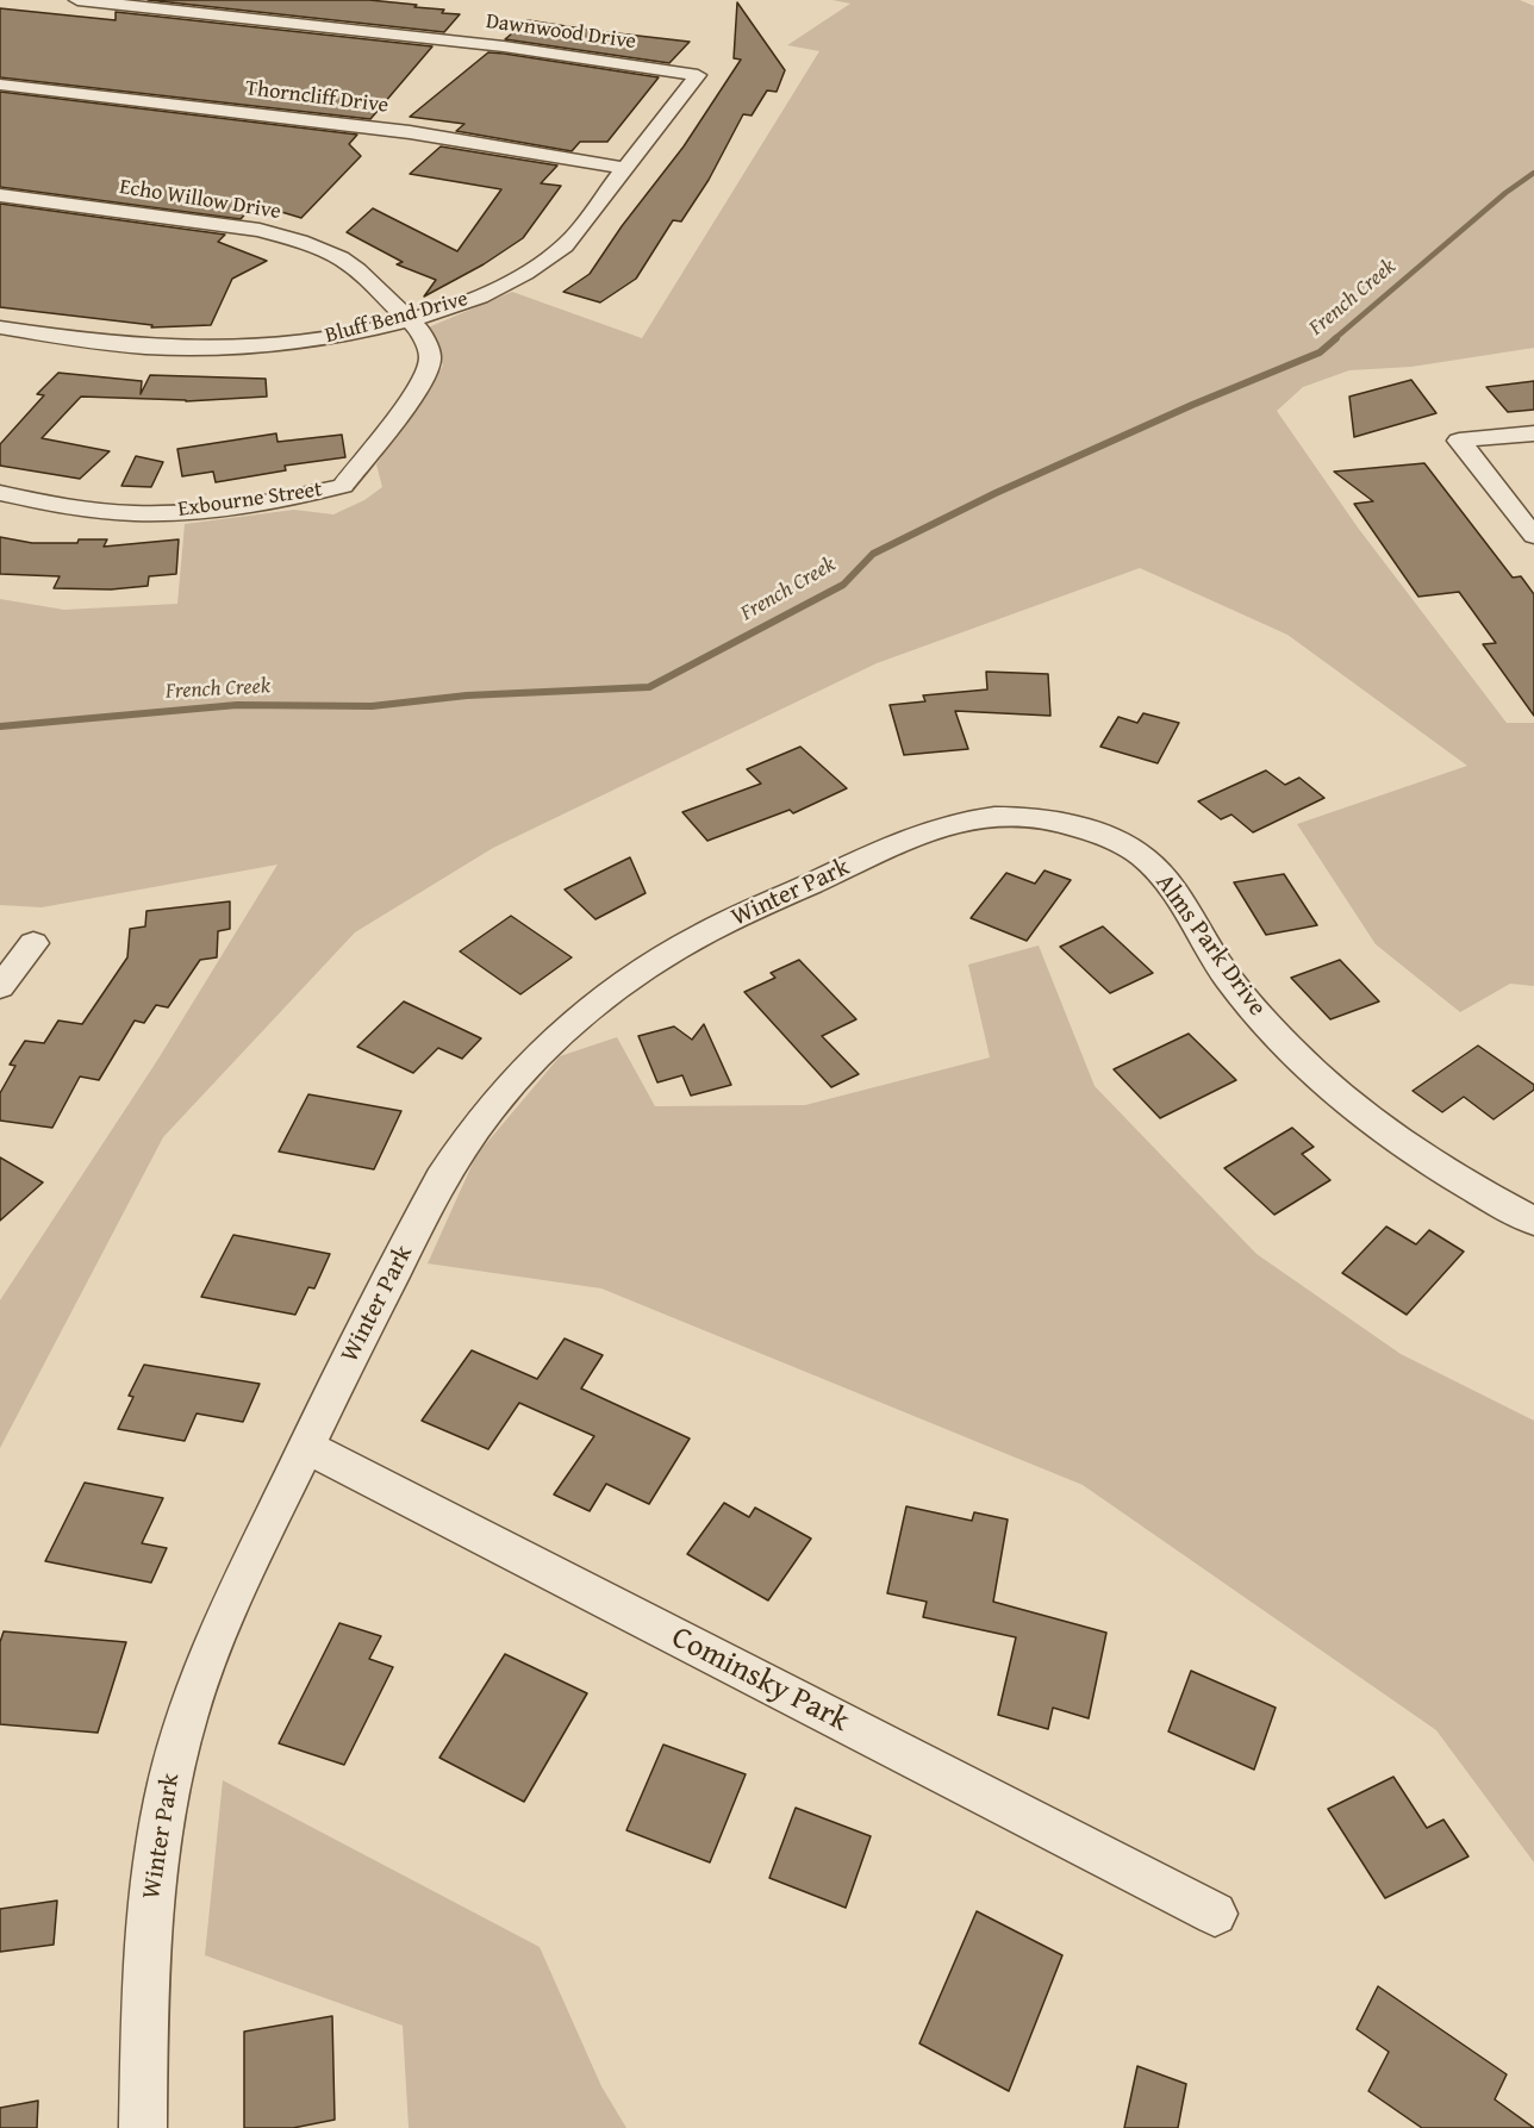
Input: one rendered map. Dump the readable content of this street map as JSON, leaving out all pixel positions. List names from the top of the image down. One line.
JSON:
{"streets":{"street":["Dawnwood Drive","Thorncliff Drive","Echo Willow Drive","Bluff Bend Drive","Exbourne Street","Winter Park","Alms Park Drive","Cominsky Park"]},"crossings":[["Dawnwood Drive","Bluff Bend Drive"],["Thorncliff Drive","Bluff Bend Drive"],["Echo Willow Drive","Bluff Bend Drive"],["Echo Willow Drive","Exbourne Street"],["Bluff Bend Drive","Exbourne Street"],["Winter Park","Alms Park Drive"],["Winter Park","Cominsky Park"]],"water":["French Creek"]}
